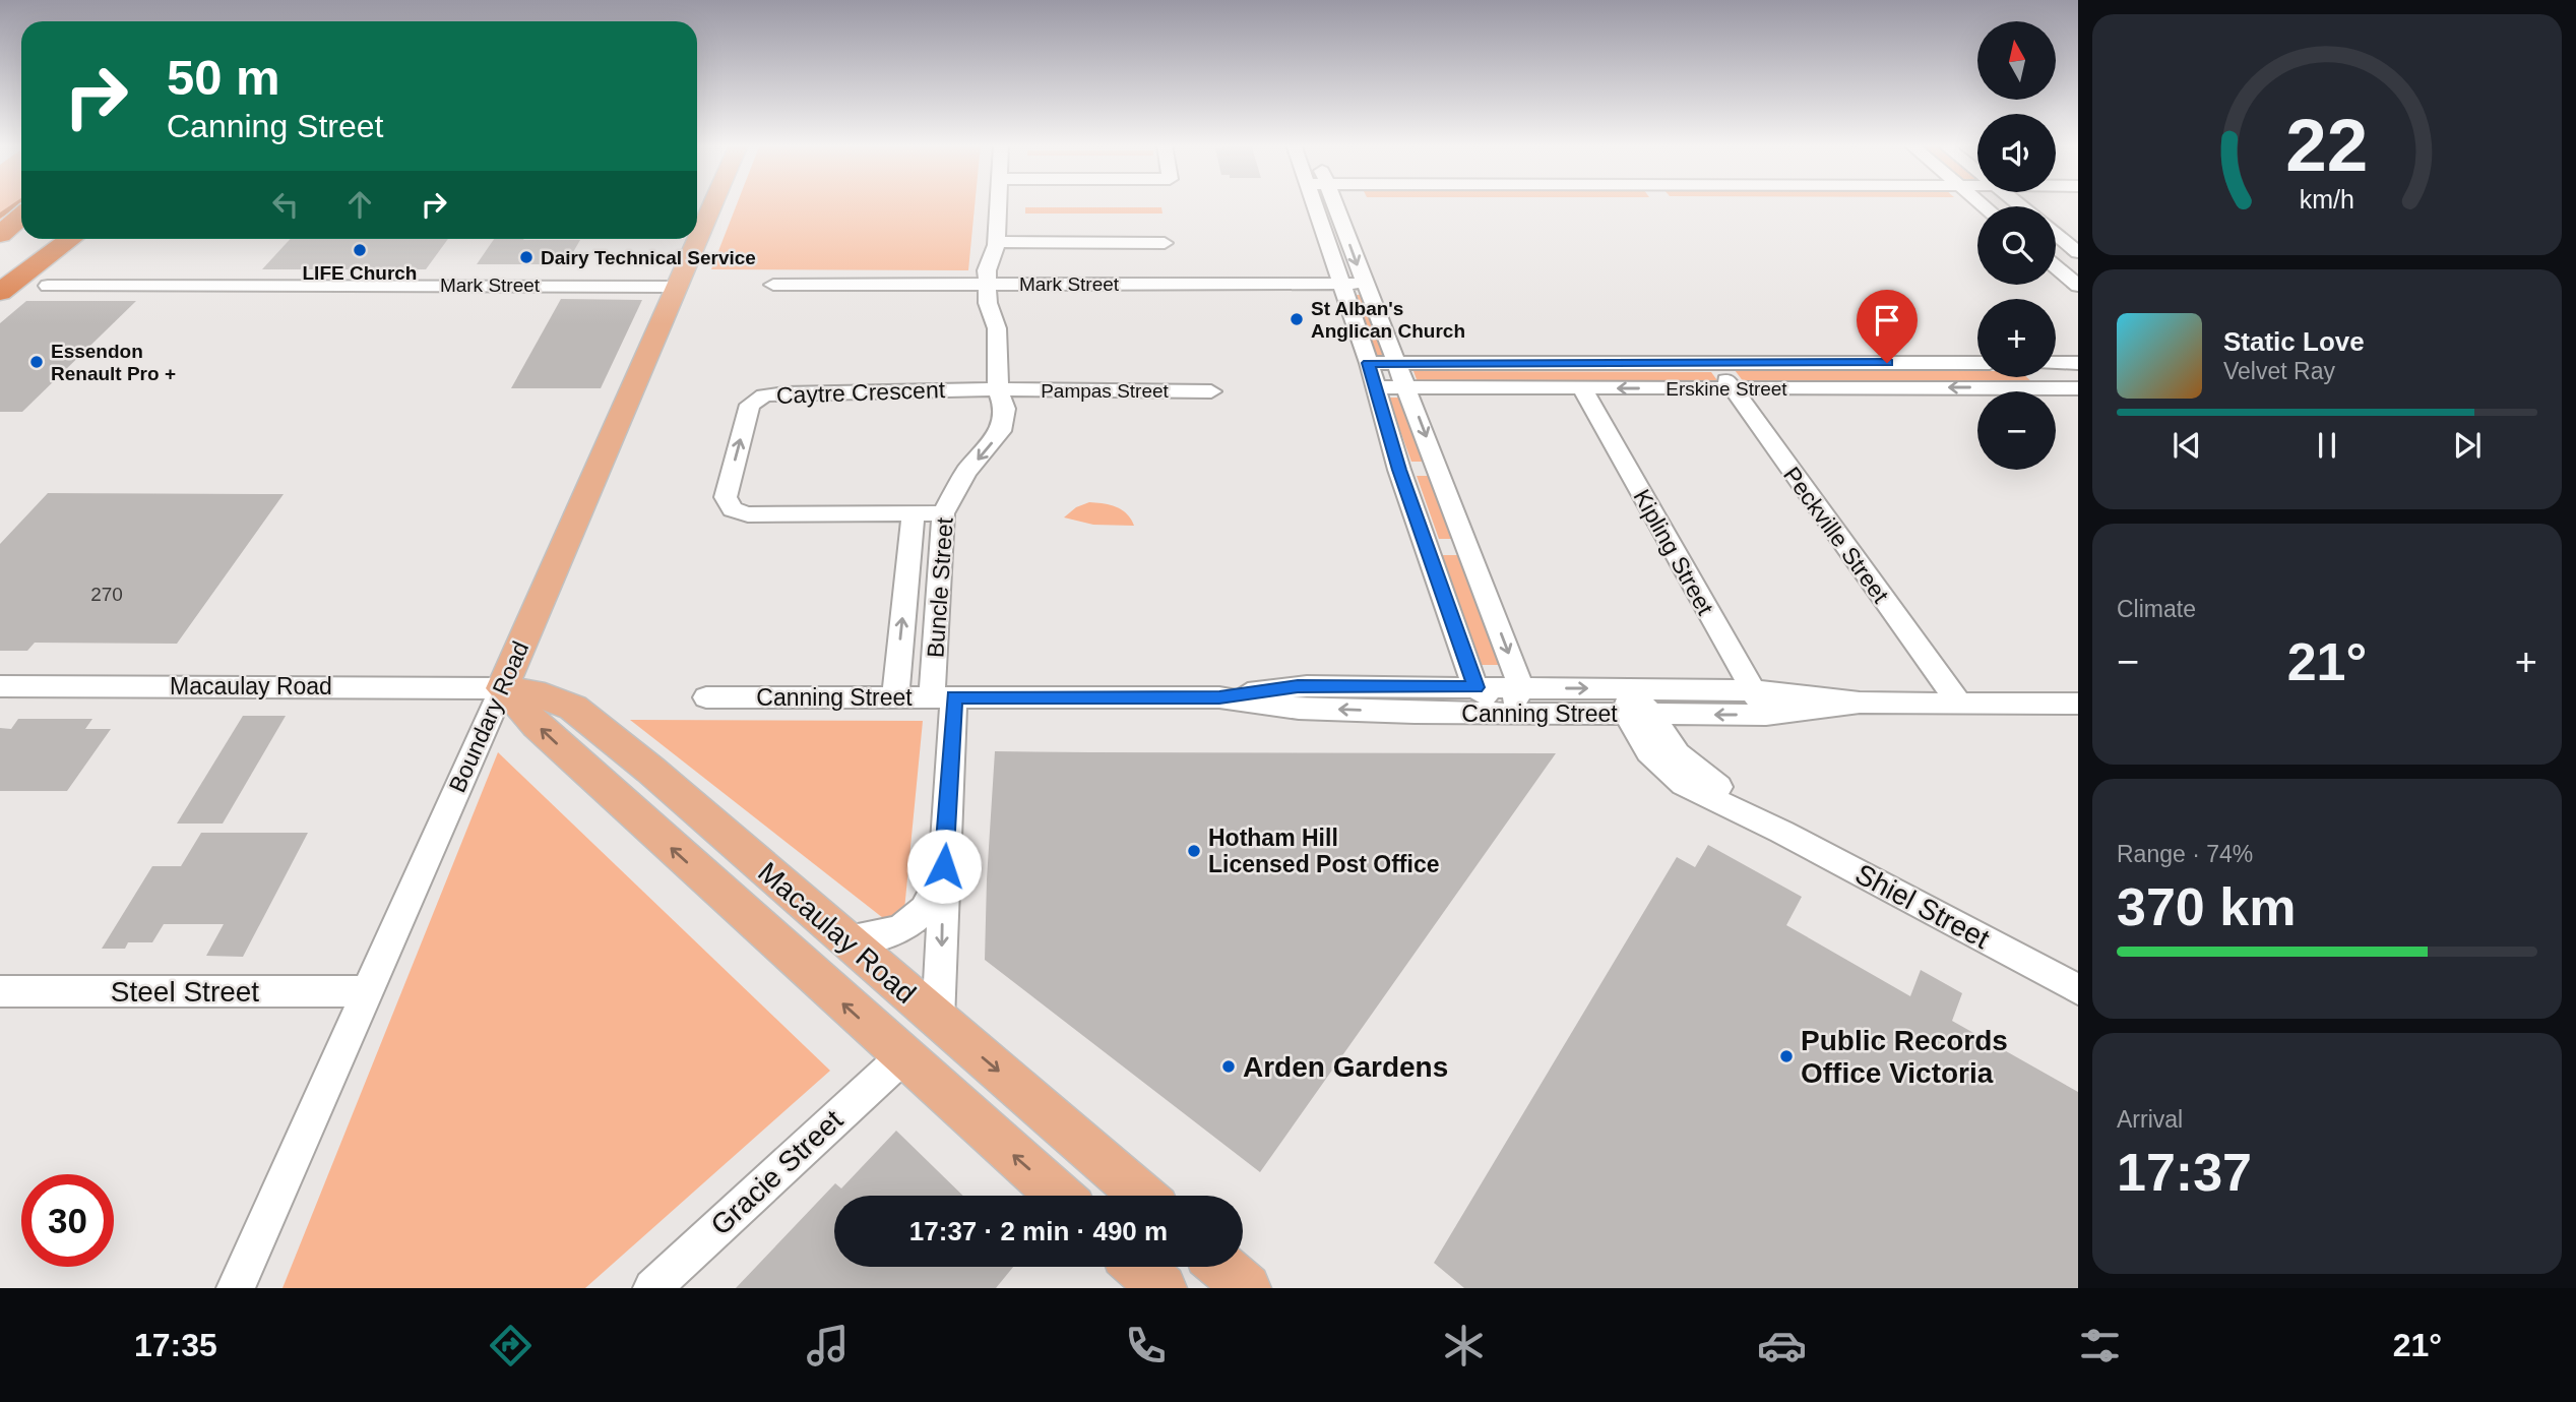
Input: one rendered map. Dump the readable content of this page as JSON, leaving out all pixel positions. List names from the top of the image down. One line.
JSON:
{"streets":{"main road":["Macaulay Road","Boundary Road"],"street":["Mark Street","Erskine Street","Pampas Street","Caytre Crescent","Peckville Street","Kipling Street","Buncle Street","Canning Street","Shiel Street","Steel Street","Gracie Street"]},"crossings":[["Mark Street","Buncle Street"],["Mark Street","Boundary Road"],["Erskine Street","Peckville Street"],["Erskine Street","Kipling Street"],["Pampas Street","Caytre Crescent"],["Pampas Street","Buncle Street"],["Caytre Crescent","Buncle Street"],["Peckville Street","Canning Street"],["Kipling Street","Canning Street"],["Buncle Street","Macaulay Road"],["Buncle Street","Canning Street"],["Macaulay Road","Boundary Road"],["Macaulay Road","Gracie Street"],["Canning Street","Shiel Street"],["Boundary Road","Steel Street"]],"places":["LIFE Church","Dairy Technical Service","St Alban's Anglican Church","Essendon Renault Pro +","Hotham Hill Licensed Post Office","Public Records Office Victoria","Arden Gardens"],"house_numbers":["270"],"north":"top","page":{"map_buttons":["+","−"],"turn":["50 m","Canning Street"],"song":["Static Love","Velvet Ray"],"tile":["Climate",["Range · 74%","370 km"],["Arrival","17:37"]],"heat":["−","21°","+"],"limit":"30","trip":"17:37 · 2 min · 490 m","tabs":["17:35","21°"],"gauge":["22","km/h"]}}
